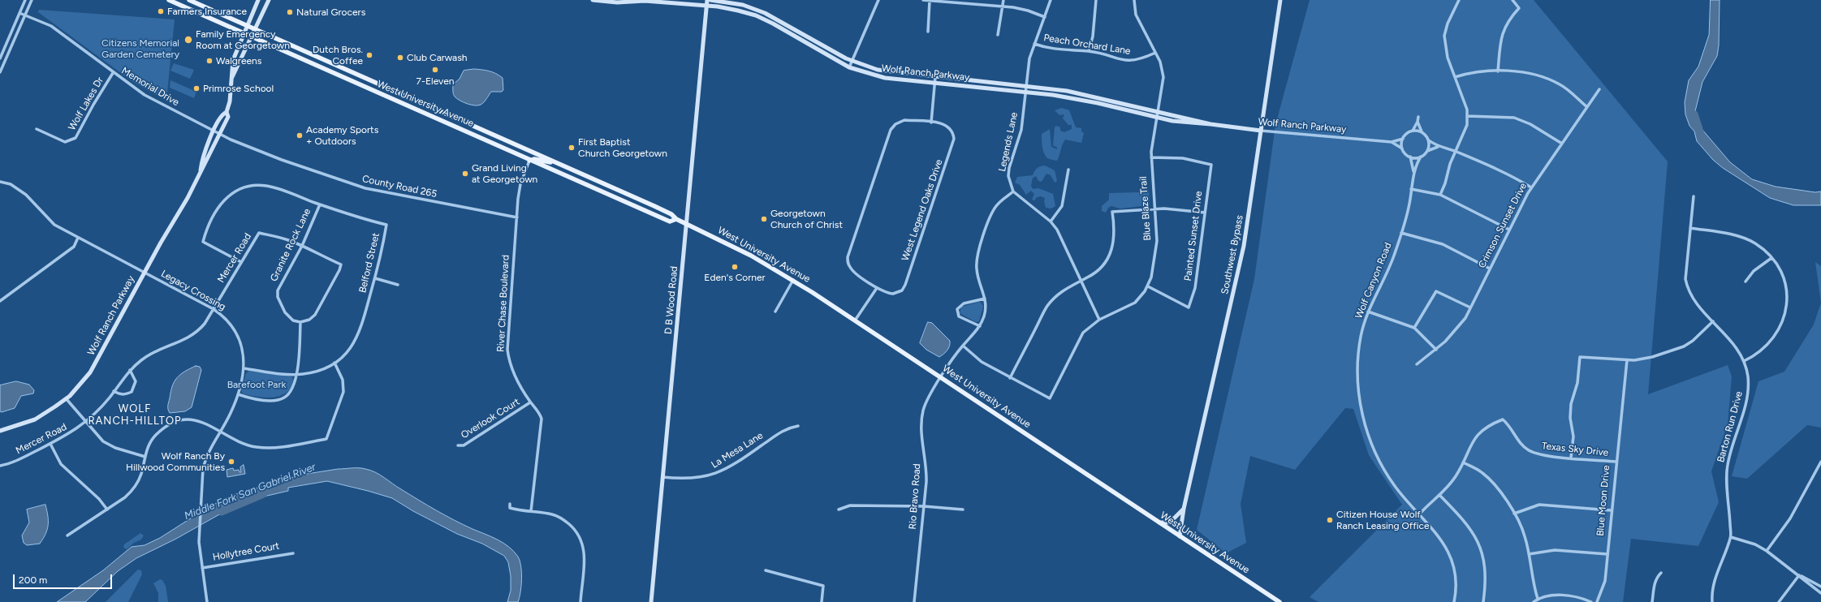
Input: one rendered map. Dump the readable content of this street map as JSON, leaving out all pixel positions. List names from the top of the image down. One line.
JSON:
{"streets":{"main road":["West University Avenue"],"street":["Peach Orchard Lane","Wolf Ranch Parkway","Memorial Drive","Wolf Lakes Dr","Legends Lane","County Road 265","Blue Blaze Trail","West Legend Oaks Drive","Crimson Sunset Drive","Painted Sunset Drive","Granite Rock Lane","Southwest Bypass","Mercer Road","Belford Street","Wolf Canyon Road","Legacy Crossing","D B Wood Road","River Chase Boulevard","Overlook Court","Barton Run Drive","Texas Sky Drive","La Mesa Lane","Rio Bravo Road","Blue Moon Drive","Hollytree Court"]},"crossings":[["Peach Orchard Lane","Legends Lane"],["Peach Orchard Lane","Blue Blaze Trail"],["Wolf Ranch Parkway","Memorial Drive"],["Wolf Ranch Parkway","West University Avenue"],["Wolf Ranch Parkway","Legends Lane"],["Wolf Ranch Parkway","Blue Blaze Trail"],["Wolf Ranch Parkway","Southwest Bypass"],["Wolf Ranch Parkway","Wolf Canyon Road"],["Wolf Ranch Parkway","Legacy Crossing"],["Wolf Ranch Parkway","D B Wood Road"],["Memorial Drive","Wolf Lakes Dr"],["Memorial Drive","County Road 265"],["West University Avenue","Southwest Bypass"],["West University Avenue","D B Wood Road"],["West University Avenue","River Chase Boulevard"],["West University Avenue","Rio Bravo Road"],["County Road 265","River Chase Boulevard"],["Blue Blaze Trail","Painted Sunset Drive"],["Granite Rock Lane","Mercer Road"],["Granite Rock Lane","Belford Street"],["Mercer Road","Belford Street"],["Mercer Road","Legacy Crossing"],["Belford Street","Legacy Crossing"],["Wolf Canyon Road","Texas Sky Drive"],["Legacy Crossing","Hollytree Court"],["D B Wood Road","La Mesa Lane"],["River Chase Boulevard","Overlook Court"],["Texas Sky Drive","Blue Moon Drive"]],"districts":["WOLF RANCH-HILLTOP"],"water":["Middle Fork San Gabriel River"],"parks":["Citizens Memorial Garden Cemetery","Barefoot Park"],"places":["Farmers Insurance","Natural Grocers","Family Emergency Room at Georgetown","Dutch Bros. Coffee","Club Carwash","Walgreens","7-Eleven","Primrose School","Academy Sports + Outdoors","First Baptist Church Georgetown","Grand Living at Georgetown","Georgetown Church of Christ","Eden's Corner","Wolf Ranch By Hillwood Communities","Citizen House Wolf Ranch Leasing Office"],"scale_bar":"200 m"}
